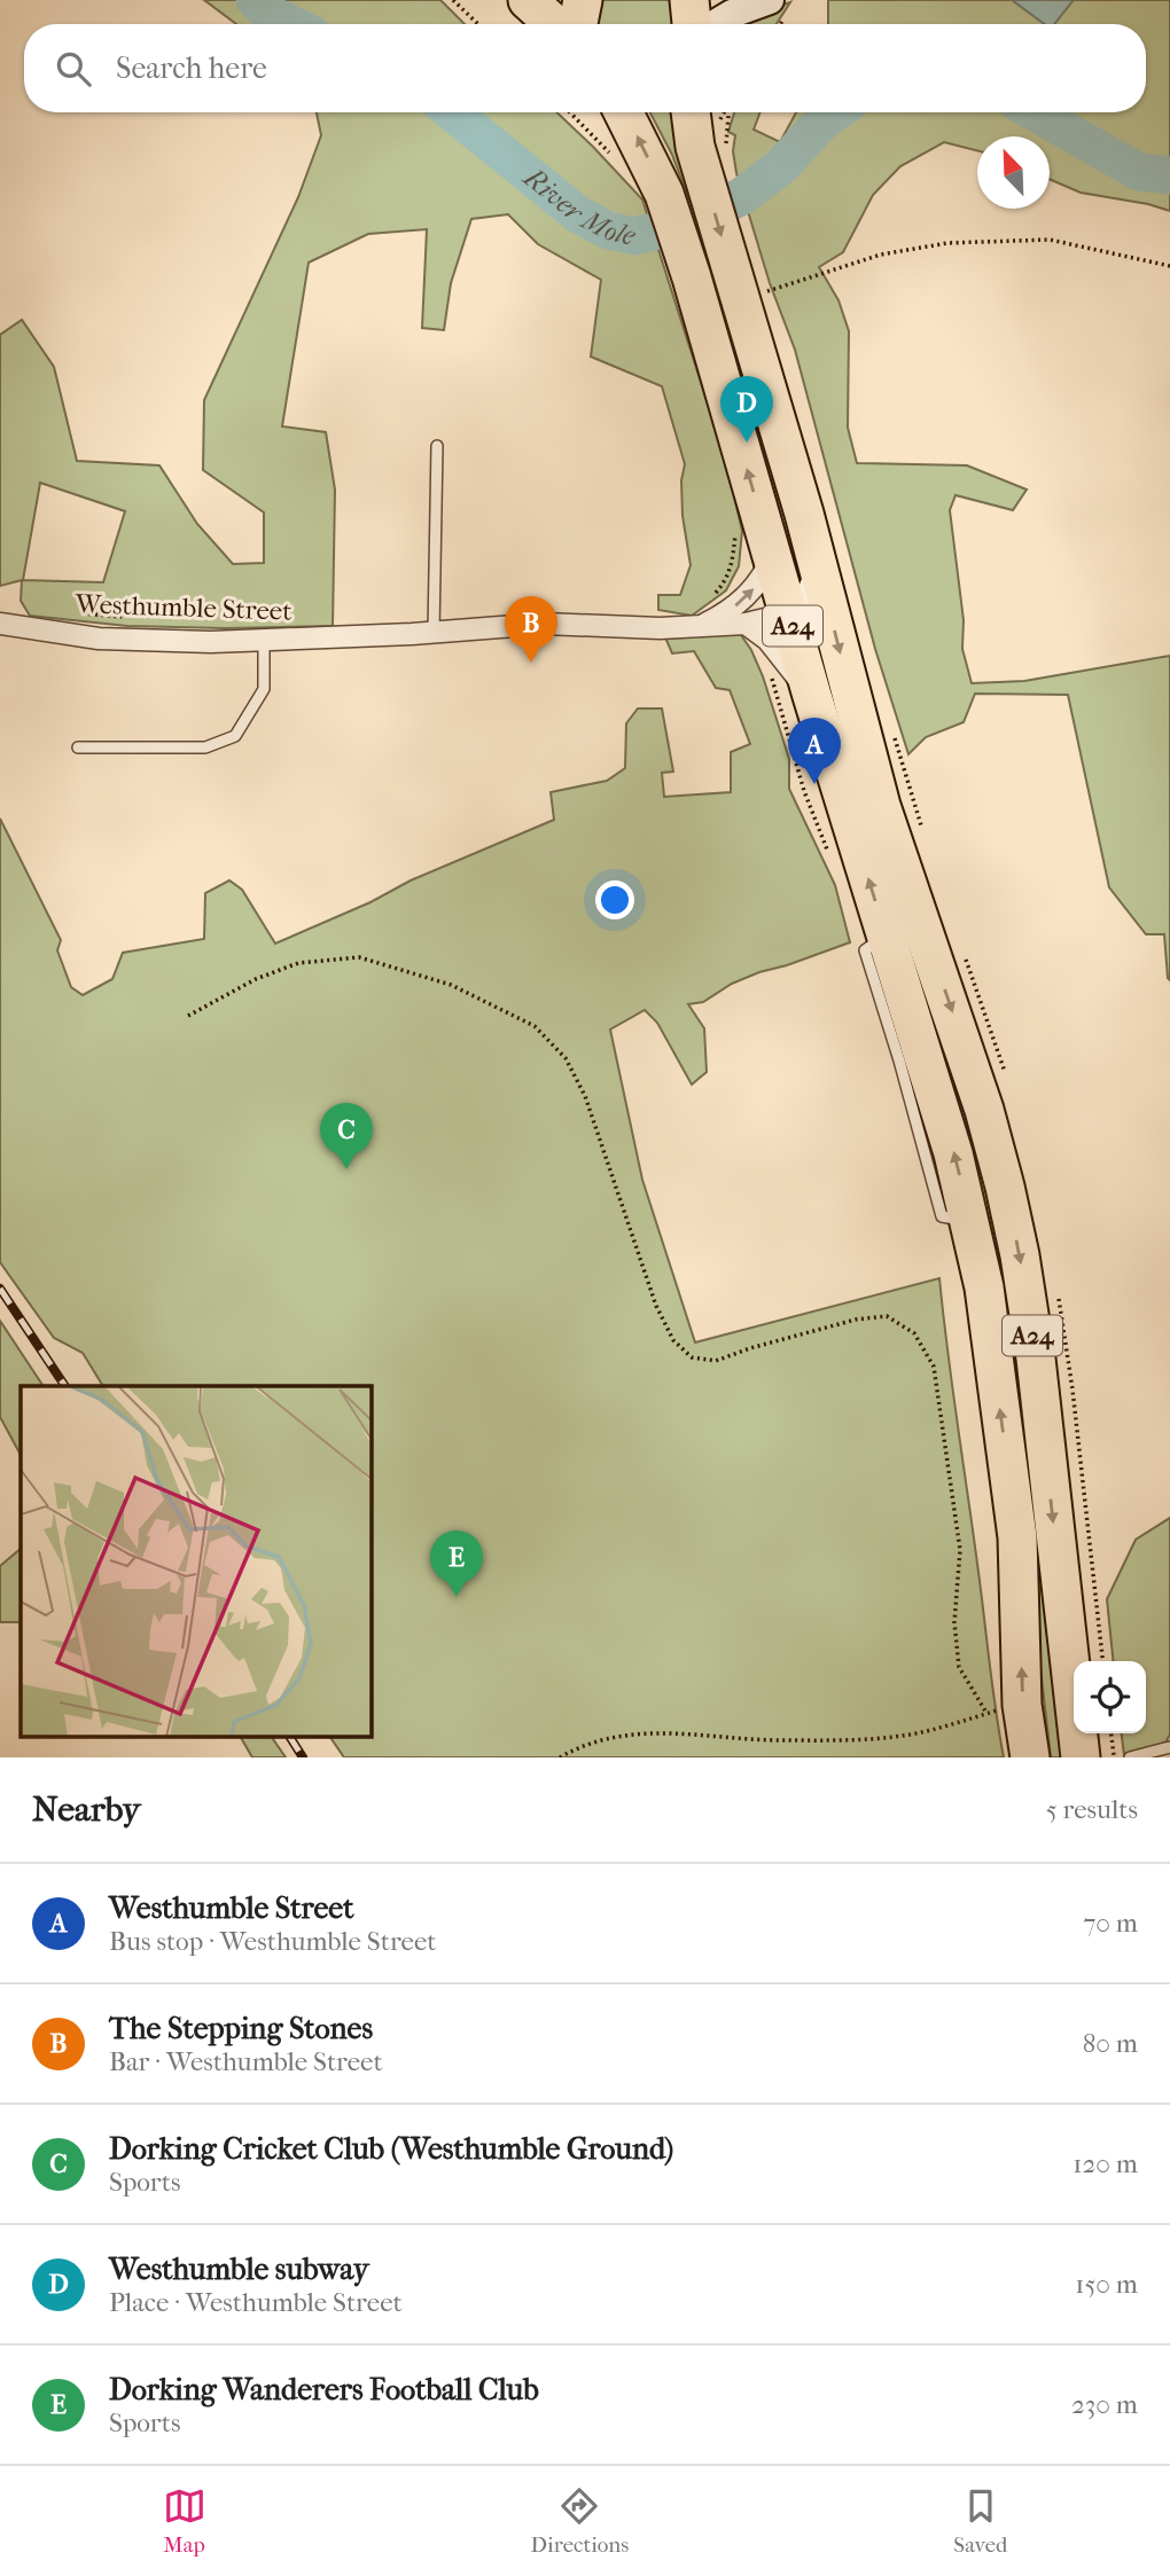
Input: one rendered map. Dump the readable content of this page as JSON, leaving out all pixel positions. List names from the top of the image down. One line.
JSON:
{"streets":{"highway":["A24"],"street":["Westhumble Street"]},"crossings":[["Westhumble Street","A24"]],"water":["River Mole"],"north":"top left","page":{"search":"Search here","pins":["D","B","A","C","E"],"heading":["Nearby","5 results"],"list":[{"mark":"A","name":"Westhumble Street","note":"Bus stop · Westhumble Street","value":"70 m"},{"mark":"B","name":"The Stepping Stones","note":"Bar · Westhumble Street","value":"80 m"},{"mark":"C","name":"Dorking Cricket Club (Westhumble Ground)","note":"Sports","value":"120 m"},{"mark":"D","name":"Westhumble subway","note":"Place · Westhumble Street","value":"150 m"},{"mark":"E","name":"Dorking Wanderers Football Club","note":"Sports","value":"230 m"}],"nav":["Map","Directions","Saved"]}}
